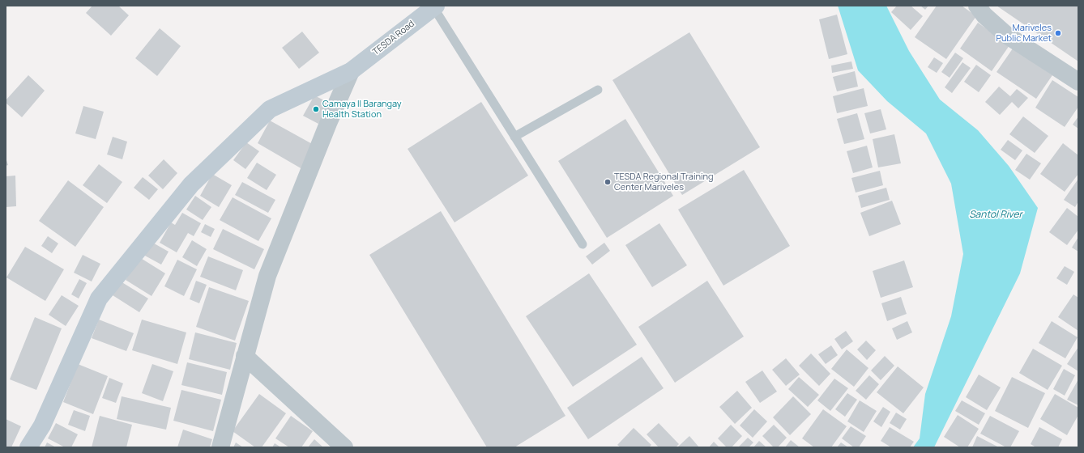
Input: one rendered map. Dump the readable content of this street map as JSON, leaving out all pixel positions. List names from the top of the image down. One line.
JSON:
{"streets":{"street":["TESDA Road"]},"water":["Santol River"],"places":["Mariveles Public Market","Camaya II Barangay Health Station","TESDA Regional Training Center Mariveles"]}
